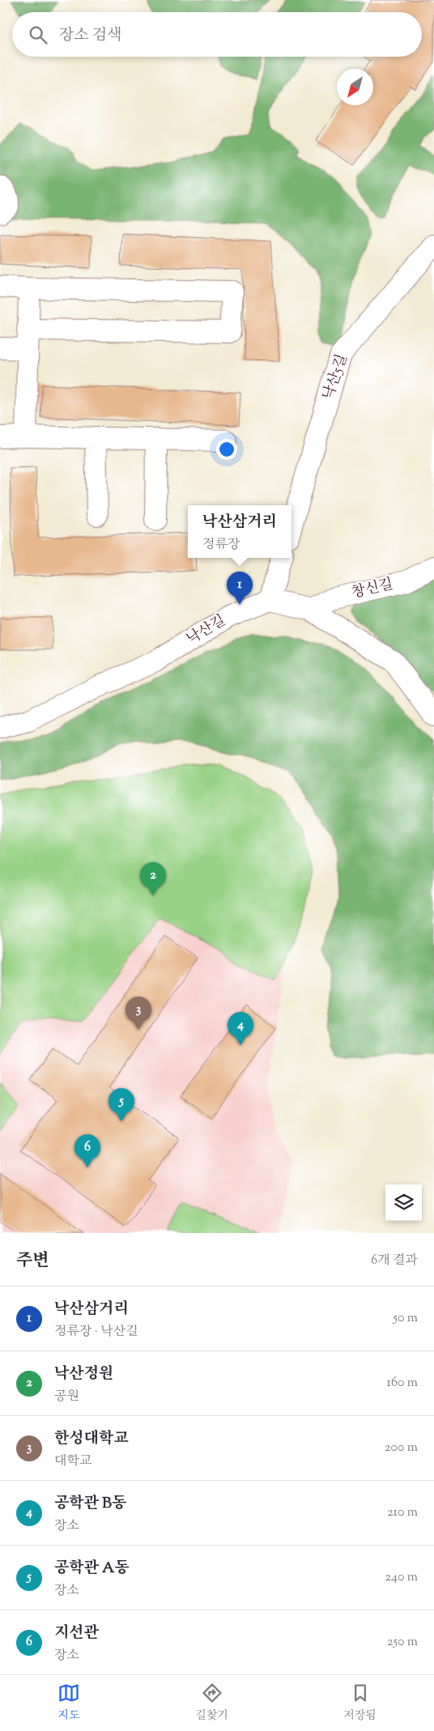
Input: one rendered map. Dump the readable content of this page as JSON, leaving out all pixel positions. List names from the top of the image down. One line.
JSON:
{"streets":{"street":["낙산5길","창신길","낙산길"]},"north":"bottom left","page":{"search":"장소 검색","popup":["낙산삼거리","정류장"],"pins":["1","2","3","4","5","6"],"heading":["주변","6개 결과"],"list":[{"mark":"1","name":"낙산삼거리","note":"정류장 · 낙산길","value":"50 m"},{"mark":"2","name":"낙산정원","note":"공원","value":"160 m"},{"mark":"3","name":"한성대학교","note":"대학교","value":"200 m"},{"mark":"4","name":"공학관 B동","note":"장소","value":"210 m"},{"mark":"5","name":"공학관 A동","note":"장소","value":"240 m"},{"mark":"6","name":"지선관","note":"장소","value":"250 m"}],"nav":["지도","길찾기","저장됨"]}}
